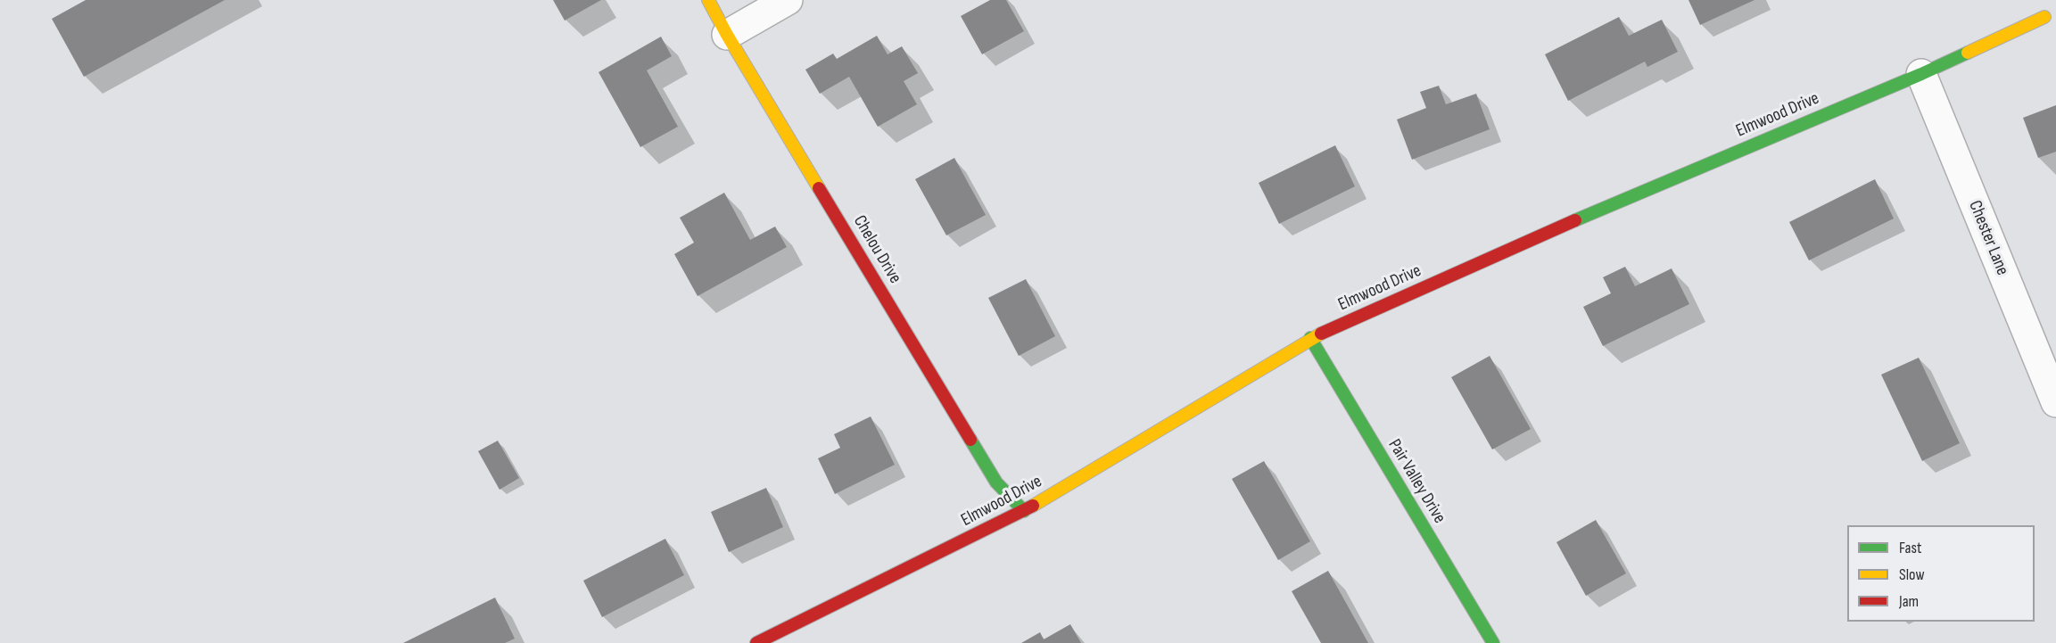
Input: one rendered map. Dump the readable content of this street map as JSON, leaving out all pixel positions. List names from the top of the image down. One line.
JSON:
{"streets":{"street":["Elmwood Drive","Chester Lane","Chelou Drive","Pair Valley Drive"]},"crossings":[["Elmwood Drive","Chester Lane"],["Elmwood Drive","Chelou Drive"],["Elmwood Drive","Pair Valley Drive"]],"legend":["Fast","Slow","Jam"]}
